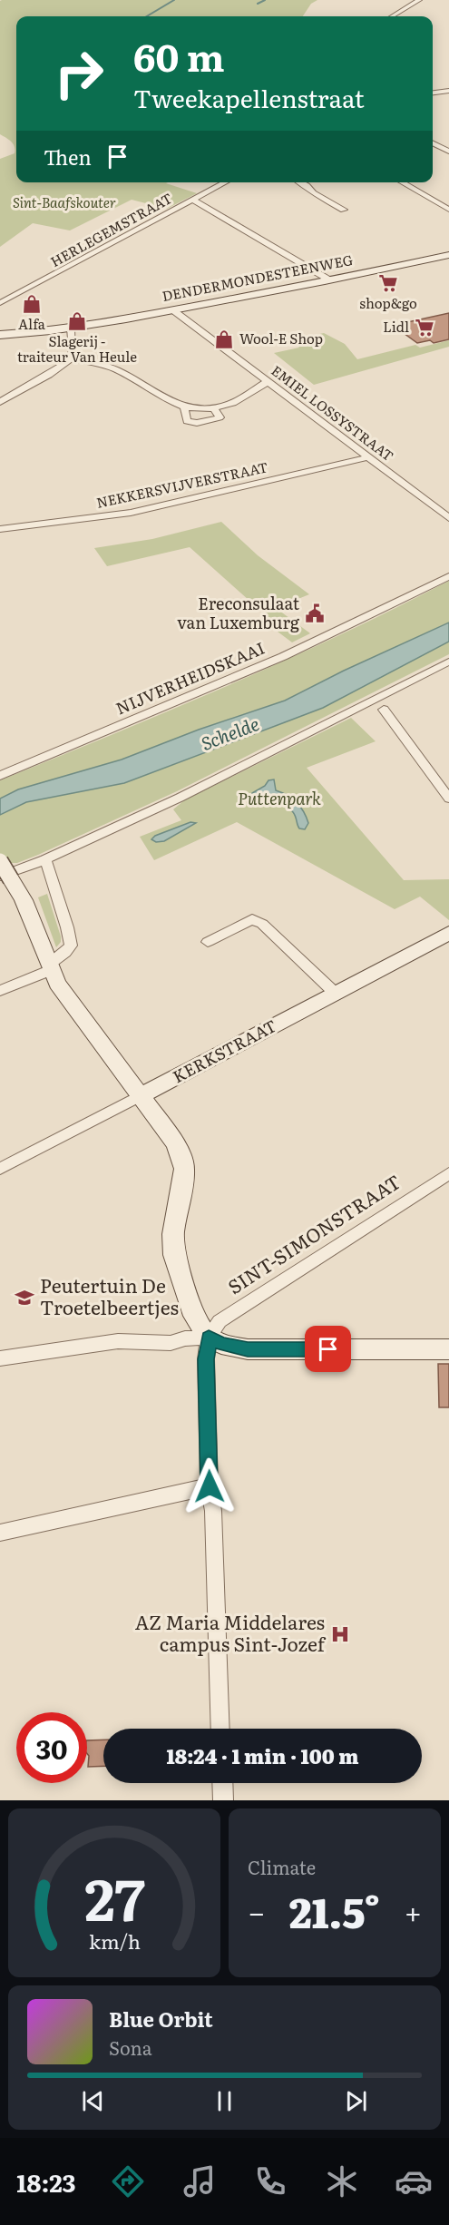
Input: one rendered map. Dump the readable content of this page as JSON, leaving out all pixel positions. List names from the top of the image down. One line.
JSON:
{"streets":{"street":["HERLEGEMSTRAAT","DENDERMONDESTEENWEG","EMIEL LOSSYSTRAAT","NEKKERSVIJVERSTRAAT","NIJVERHEIDSKAAI","KERKSTRAAT","SINT-SIMONSTRAAT"]},"crossings":[["DENDERMONDESTEENWEG","EMIEL LOSSYSTRAAT"],["EMIEL LOSSYSTRAAT","NEKKERSVIJVERSTRAAT"]],"water":["Schelde"],"parks":["Sint-Baafskouter","Puttenpark"],"places":{"supermarket":["shop&go","Lidl"],"shop":["Alfa","Slagerij - traiteur Van Heule","Wool-E Shop"],"public building":["Ereconsulaat van Luxemburg"],"school or university":["Peutertuin De Troetelbeertjes"],"hospital":["AZ Maria Middelares campus Sint-Jozef"]},"page":{"turn":["60 m","Tweekapellenstraat"],"then":"Then","limit":"30","trip":"18:24 · 1 min · 100 m","tile":"Climate","heat":["−","21.5°","+"],"song":["Blue Orbit","Sona"],"tabs":"18:23","gauge":["27","km/h"]}}
